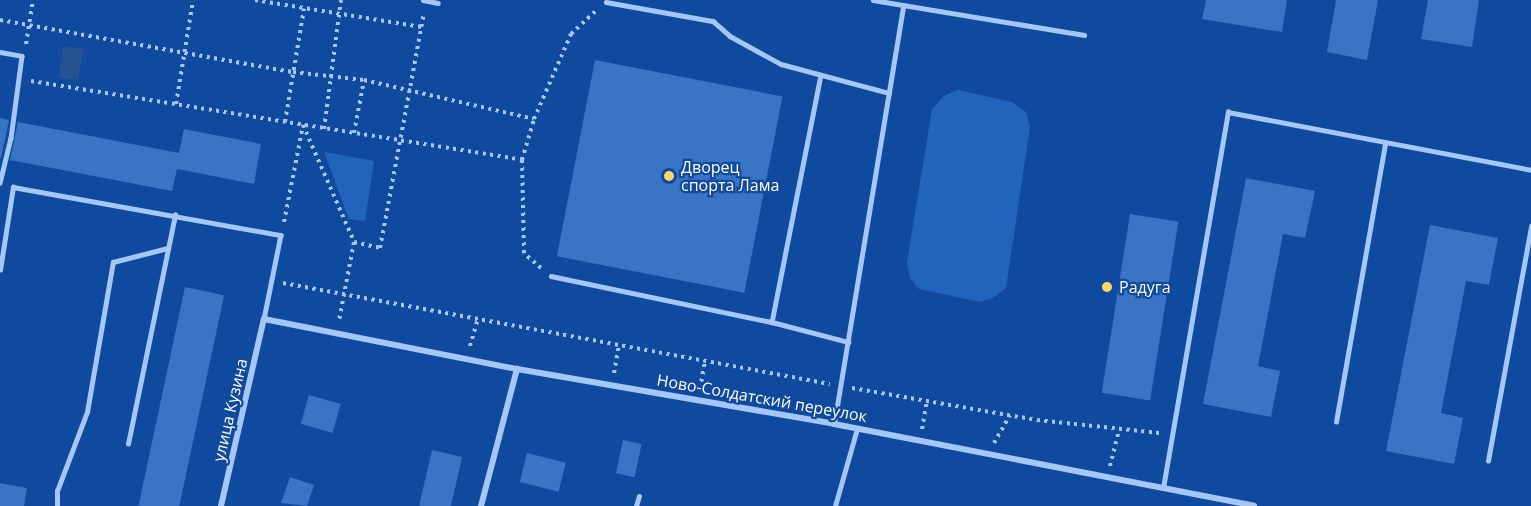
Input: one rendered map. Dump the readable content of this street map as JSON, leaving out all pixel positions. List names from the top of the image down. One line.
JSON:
{"streets":{"street":["Ново-Солдатский переулок","улица Кузина"]},"crossings":[["Ново-Солдатский переулок","улица Кузина"]],"places":["Дворец спорта Лама","Радуга"]}
